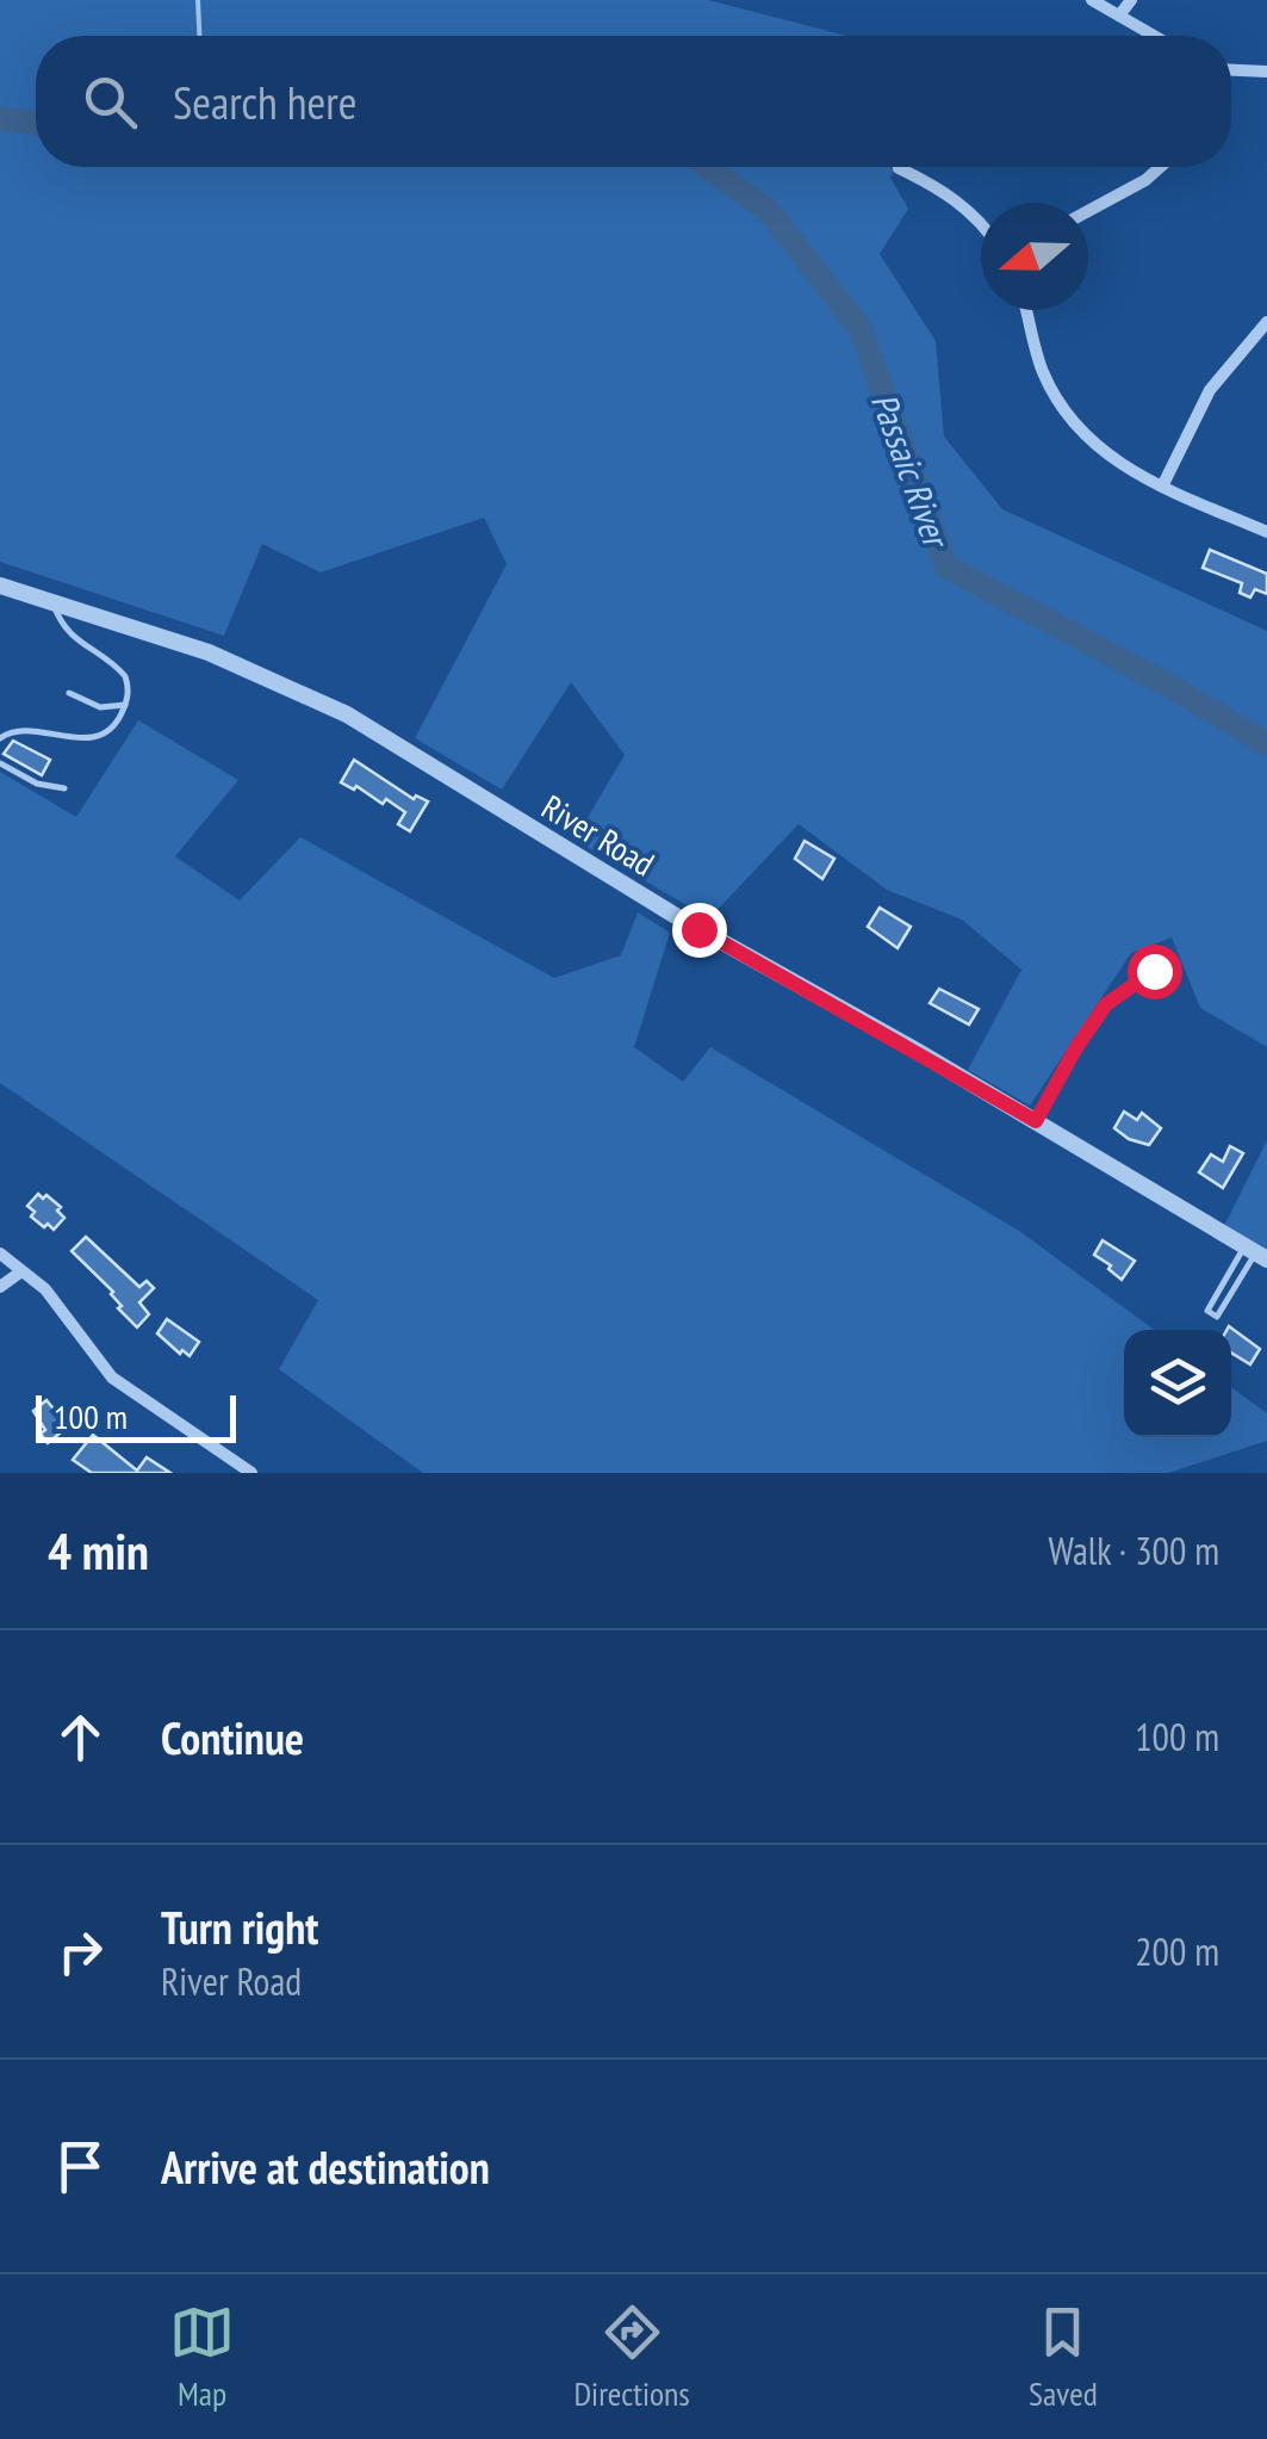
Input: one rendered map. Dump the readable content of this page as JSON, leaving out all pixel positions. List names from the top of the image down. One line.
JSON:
{"streets":{"street":["River Road"]},"water":["Passaic River"],"scale_bar":"100 m","north":"left","page":{"search":"Search here","scale":"100 m","heading":["4 min","Walk · 300 m"],"list":[["Continue","100 m"],["Turn right","River Road","200 m"],"Arrive at destination"],"nav":["Map","Directions","Saved"]}}
